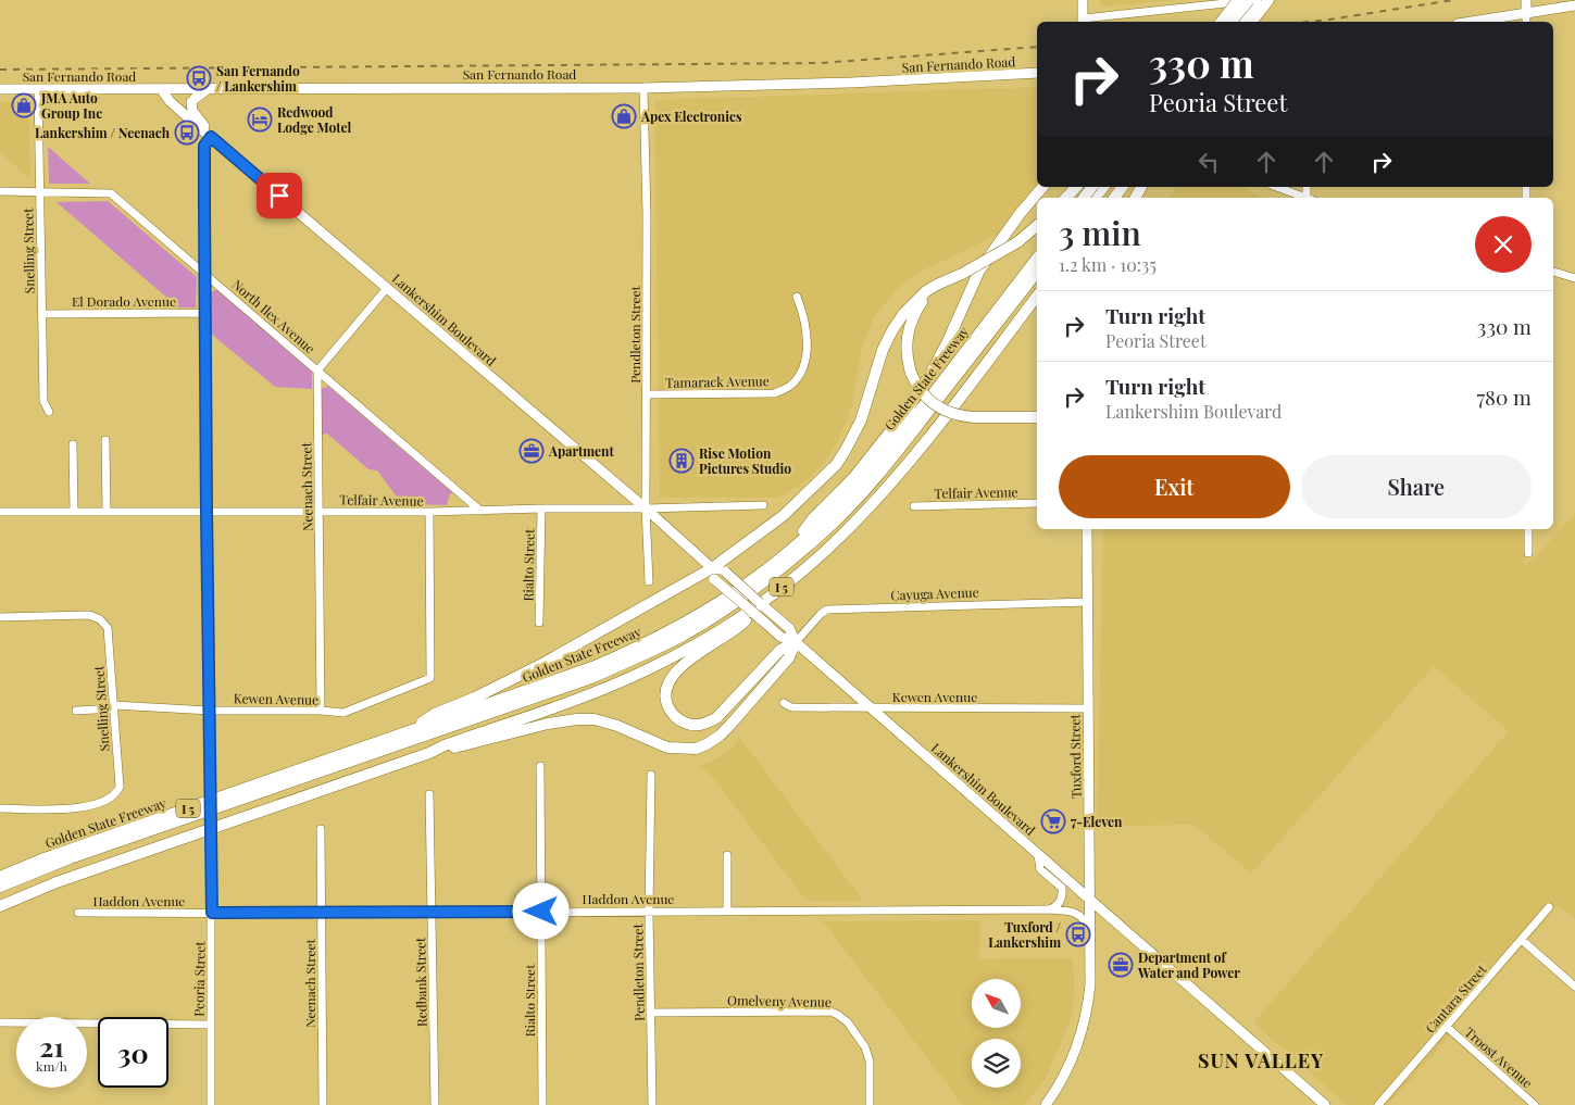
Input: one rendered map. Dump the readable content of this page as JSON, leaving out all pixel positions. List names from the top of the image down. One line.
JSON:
{"streets":{"highway":["Golden State Freeway","I 5"],"main road":["San Fernando Road","Lankershim Boulevard","Tuxford Street"],"street":["Snelling Street","El Dorado Avenue","North Ilex Avenue","Pendleton Street","Tamarack Avenue","Neenach Street","Telfair Avenue","Rialto Street","Cayuga Avenue","Kewen Avenue","Haddon Avenue","Peoria Street","Redbank Street","Cantara Street","Omelveny Avenue","Troost Avenue"]},"crossings":[["San Fernando Road","Snelling Street"],["San Fernando Road","Lankershim Boulevard"],["San Fernando Road","Pendleton Street"],["Snelling Street","El Dorado Avenue"],["Snelling Street","North Ilex Avenue"],["Snelling Street","Kewen Avenue"],["El Dorado Avenue","Peoria Street"],["North Ilex Avenue","Neenach Street"],["North Ilex Avenue","Telfair Avenue"],["North Ilex Avenue","Peoria Street"],["Lankershim Boulevard","Pendleton Street"],["Lankershim Boulevard","Telfair Avenue"],["Lankershim Boulevard","Cayuga Avenue"],["Lankershim Boulevard","Kewen Avenue"],["Lankershim Boulevard","Tuxford Street"],["Lankershim Boulevard","Peoria Street"],["Pendleton Street","Tamarack Avenue"],["Pendleton Street","Telfair Avenue"],["Pendleton Street","Haddon Avenue"],["Pendleton Street","Omelveny Avenue"],["Neenach Street","Telfair Avenue"],["Neenach Street","Kewen Avenue"],["Neenach Street","Haddon Avenue"],["Telfair Avenue","Rialto Street"],["Telfair Avenue","Kewen Avenue"],["Telfair Avenue","Peoria Street"],["Rialto Street","Haddon Avenue"],["Cayuga Avenue","Tuxford Street"],["Kewen Avenue","Tuxford Street"],["Kewen Avenue","Peoria Street"],["Tuxford Street","Haddon Avenue"],["Haddon Avenue","Peoria Street"],["Haddon Avenue","Redbank Street"],["Cantara Street","Troost Avenue"]],"districts":["SUN VALLEY"],"places":{"bus stop":["San Fernando / Lankershim","Lankershim / Neenach","Tuxford / Lankershim"],"shop":["JMA Auto Group Inc","Apex Electronics"],"hotel":["Redwood Lodge Motel"],"office":["Apartment","Department of Water and Power"],"building":["Rise Motion Pictures Studio"],"supermarket":["7-Eleven"]},"north":"top left","page":{"turn":["330 m","Peoria Street"],"heading":["3 min","1.2 km · 10:35"],"list":[{"name":"Turn right","note":"Peoria Street","value":"330 m"},{"name":"Turn right","note":"Lankershim Boulevard","value":"780 m"}],"buttons":["Exit","Share"],"speed":"21 km/h","limit":"30"}}
